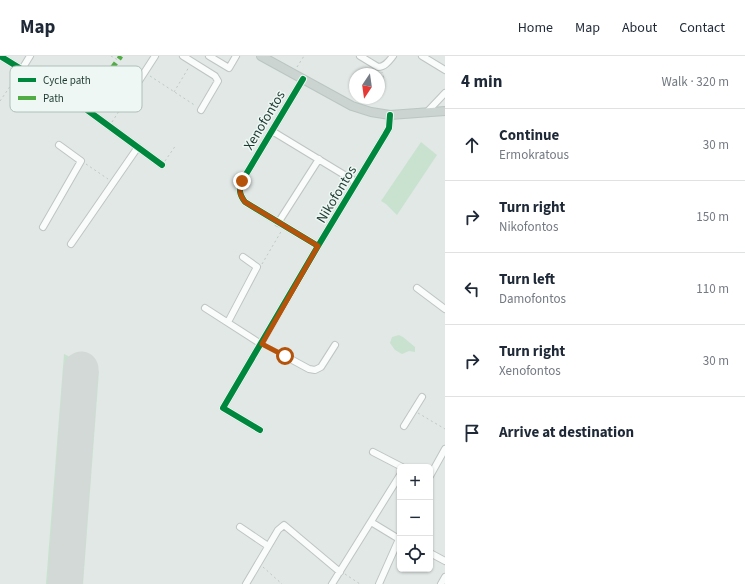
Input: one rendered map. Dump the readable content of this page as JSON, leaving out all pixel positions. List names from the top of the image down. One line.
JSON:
{"streets":{"street":["Xenofontos","Nikofontos"]},"legend":["Cycle path","Path"],"north":"bottom","page":{"header":"Map","nav":["Home","Map","About","Contact"],"heading":["4 min","Walk · 320 m"],"list":[["Continue","Ermokratous","30 m"],["Turn right","Nikofontos","150 m"],["Turn left","Damofontos","110 m"],["Turn right","Xenofontos","30 m"],"Arrive at destination"],"map_buttons":["+","−"]}}
